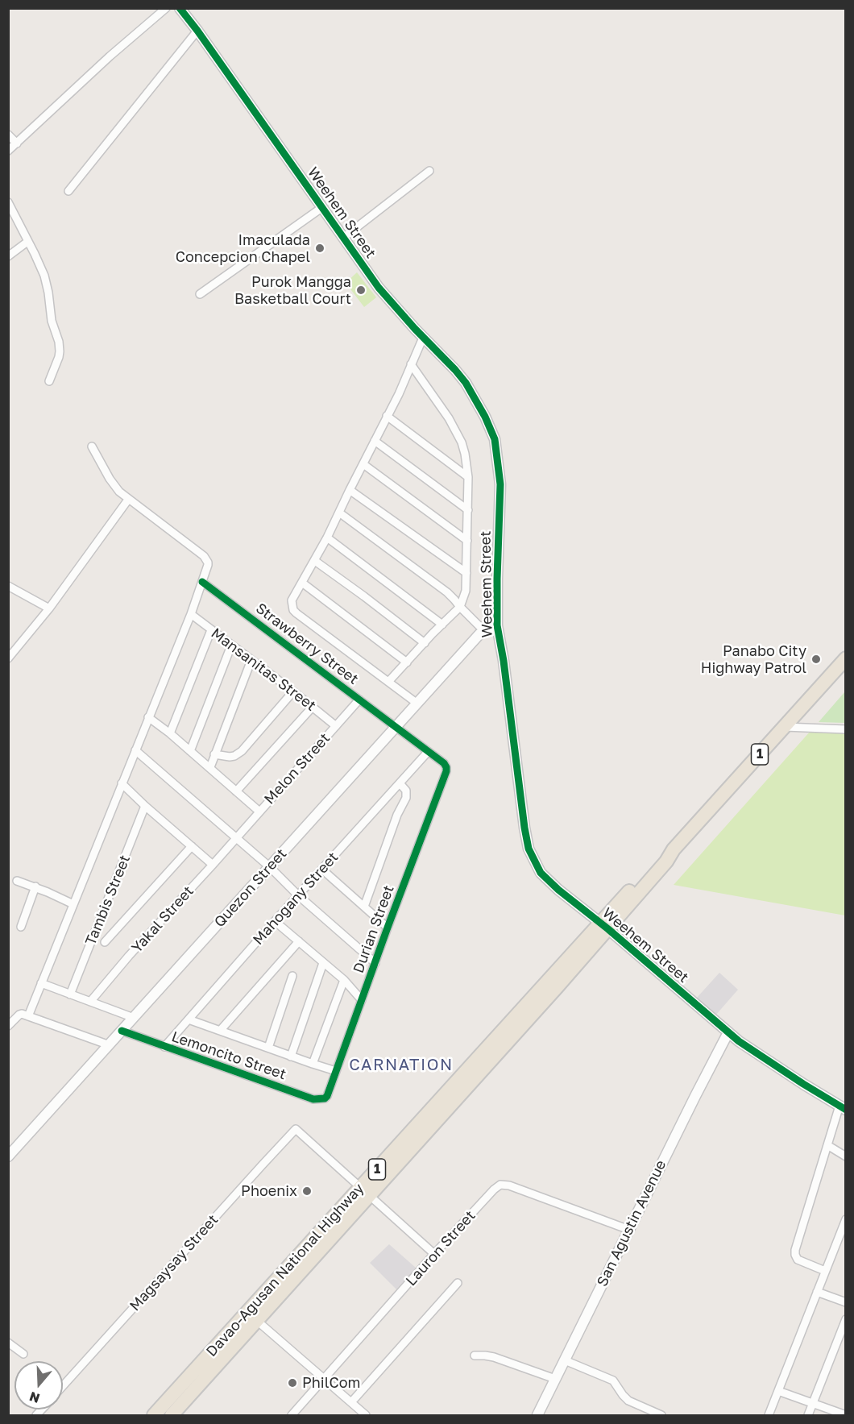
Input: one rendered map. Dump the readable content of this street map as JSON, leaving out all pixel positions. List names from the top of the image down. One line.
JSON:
{"streets":{"highway":["1","Davao-Agusan National Highway"],"street":["Weehem Street","Strawberry Street","Mansanitas Street","Melon Street","Quezon Street","Mahogany Street","Tambis Street","Yakal Street","Durian Street","Lemoncito Street","San Agustin Avenue","Lauron Street","Magsaysay Street"]},"crossings":[["Weehem Street","Quezon Street"],["Weehem Street","San Agustin Avenue"],["Weehem Street","Davao-Agusan National Highway"],["Strawberry Street","Melon Street"],["Strawberry Street","Quezon Street"],["Strawberry Street","Mahogany Street"],["Strawberry Street","Durian Street"],["Mansanitas Street","Melon Street"],["Melon Street","Yakal Street"],["Quezon Street","Lemoncito Street"],["Mahogany Street","Lemoncito Street"],["Durian Street","Lemoncito Street"],["San Agustin Avenue","Lauron Street"],["Magsaysay Street","Davao-Agusan National Highway"]],"districts":["CARNATION"],"places":["Imaculada Concepcion Chapel","Purok Mangga Basketball Court","Panabo City Highway Patrol","Phoenix","PhilCom"],"north":"bottom"}
